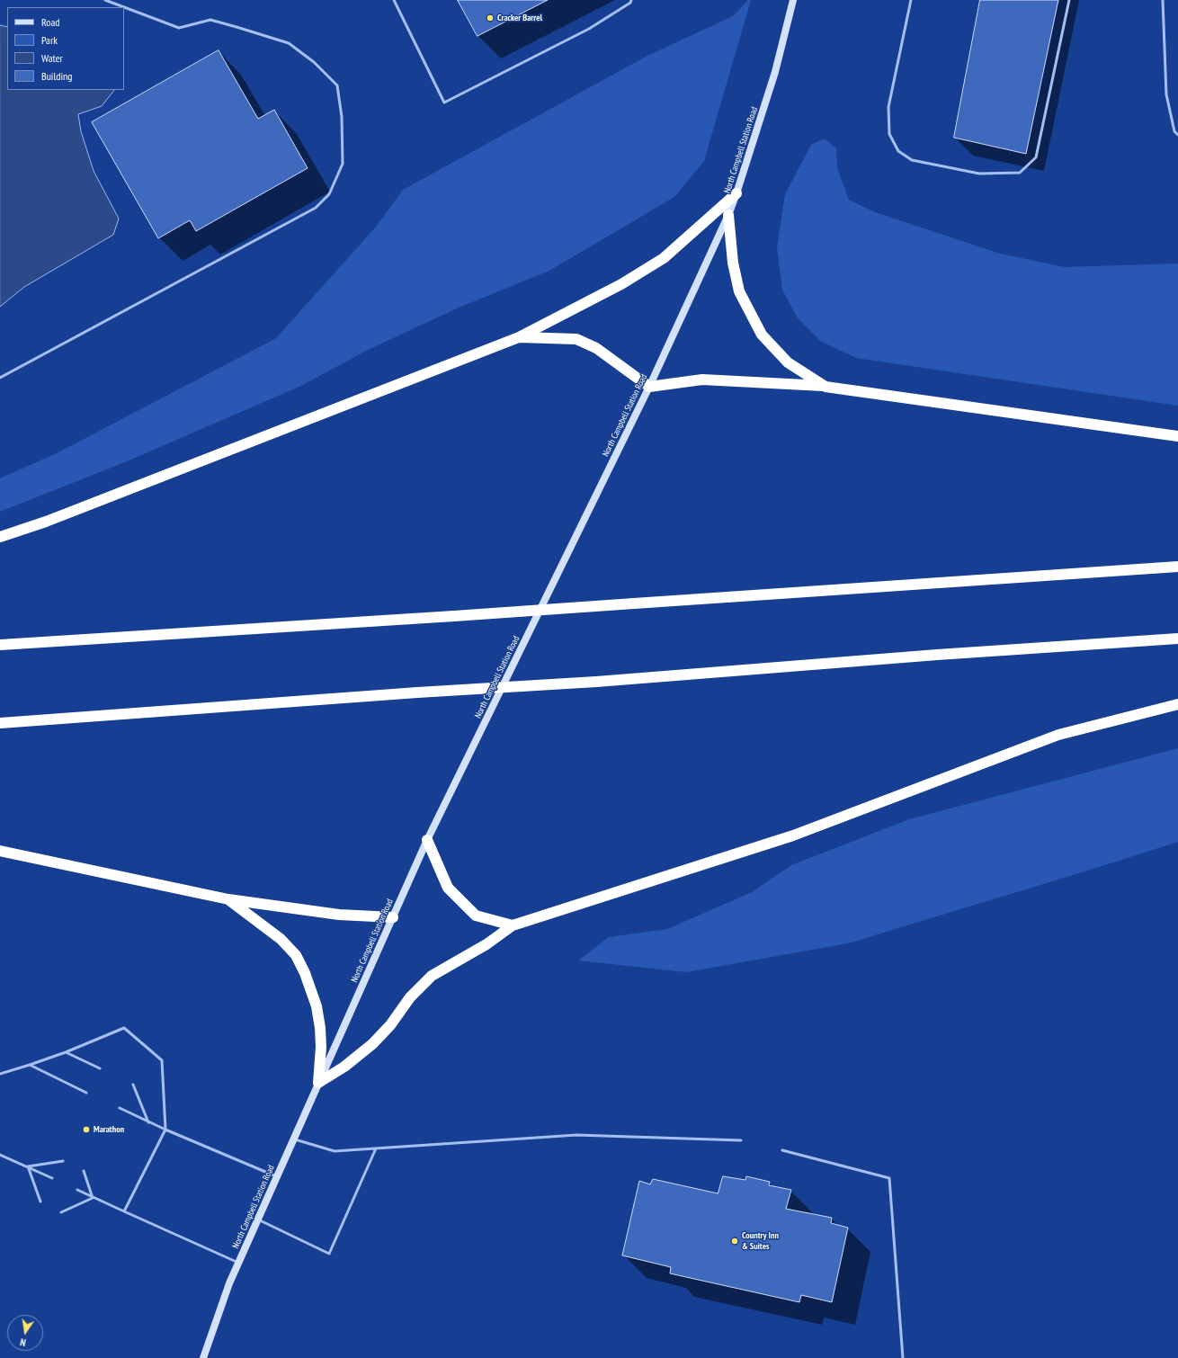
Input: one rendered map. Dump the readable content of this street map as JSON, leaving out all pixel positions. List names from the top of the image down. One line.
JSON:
{"streets":{"main road":["North Campbell Station Road"]},"places":["Cracker Barrel","Marathon","Country Inn & Suites"],"legend":["Road","Park","Water","Building"],"north":"bottom"}
